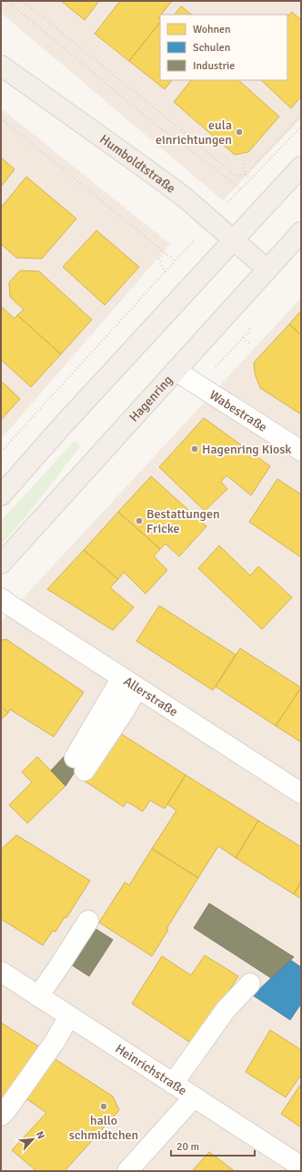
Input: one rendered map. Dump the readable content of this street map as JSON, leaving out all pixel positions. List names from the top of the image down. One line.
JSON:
{"streets":{"main road":["Humboldtstraße","Hagenring"],"street":["Wabestraße","Allerstraße","Heinrichstraße"]},"crossings":[["Humboldtstraße","Hagenring"],["Hagenring","Wabestraße"]],"places":["eula einrichtungen","Hagenring Kiosk","Bestattungen Fricke","hallo schmidtchen"],"legend":["Wohnen","Schulen","Industrie"],"scale_bar":"20 m","north":"top right"}
